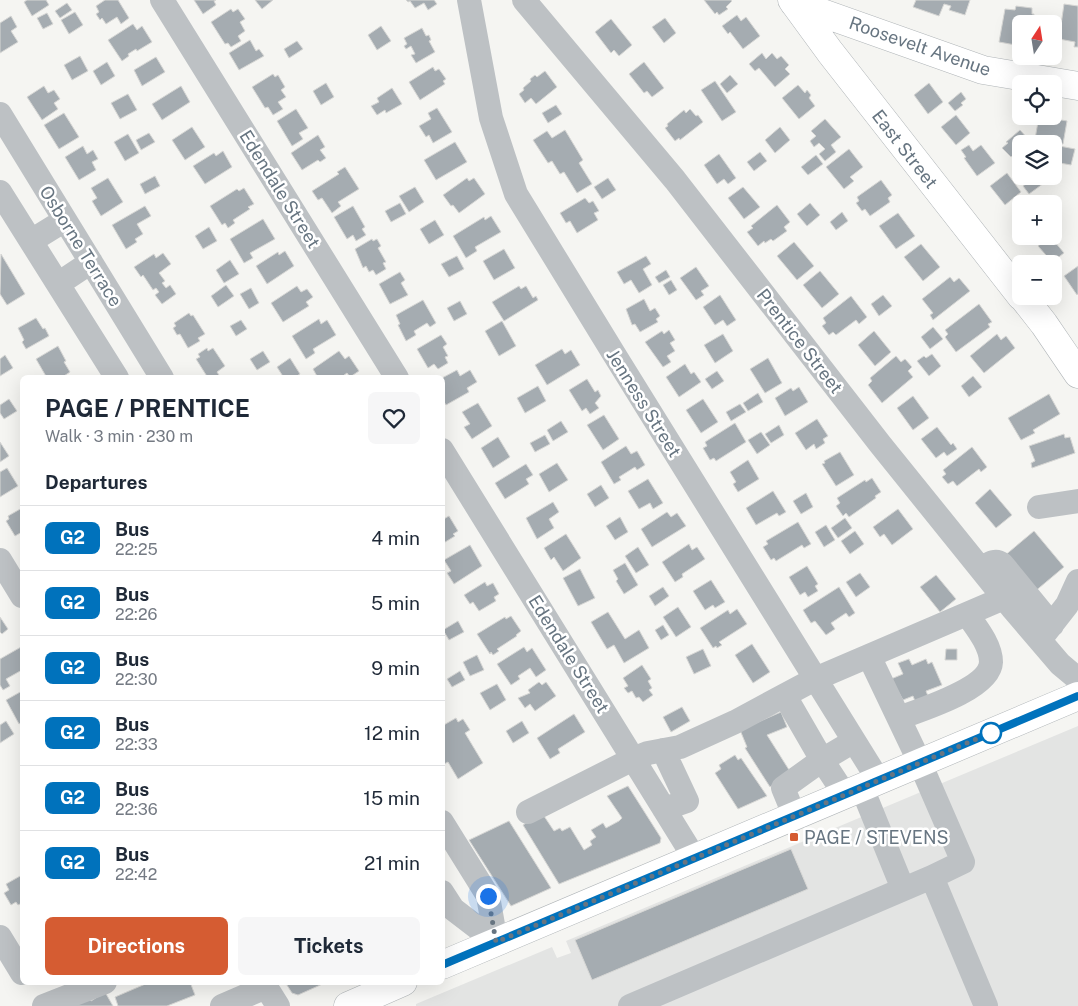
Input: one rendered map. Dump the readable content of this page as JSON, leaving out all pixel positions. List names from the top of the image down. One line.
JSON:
{"streets":{"main road":["Roosevelt Avenue","East Street"],"street":["Edendale Street","Osborne Terrace","Prentice Street","Jenness Street"]},"crossings":[["Roosevelt Avenue","East Street"]],"places":{"transit":["PAGE / STEVENS"]},"lines":["bus line G2"],"north":"top","page":{"map_buttons":["+","−"],"heading":[["PAGE / PRENTICE","Walk · 3 min · 230 m"],"Departures"],"list":[{"mark":"G2","name":"Bus","note":"22:25","value":"4 min"},{"mark":"G2","name":"Bus","note":"22:26","value":"5 min"},{"mark":"G2","name":"Bus","note":"22:30","value":"9 min"},{"mark":"G2","name":"Bus","note":"22:33","value":"12 min"},{"mark":"G2","name":"Bus","note":"22:36","value":"15 min"},{"mark":"G2","name":"Bus","note":"22:42","value":"21 min"}],"buttons":["Directions","Tickets"]}}
